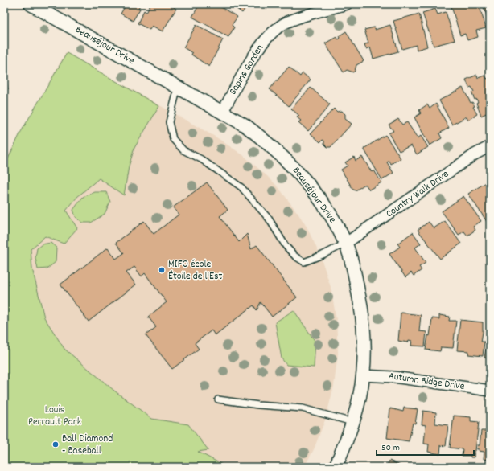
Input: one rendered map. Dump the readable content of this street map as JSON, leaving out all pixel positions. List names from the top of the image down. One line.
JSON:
{"streets":{"street":["Beauséjour Drive","Sapins Garden","Country Walk Drive","Autumn Ridge Drive"]},"crossings":[["Beauséjour Drive","Sapins Garden"],["Beauséjour Drive","Country Walk Drive"],["Beauséjour Drive","Autumn Ridge Drive"]],"parks":["Louis Perrault Park"],"places":["MIFO école Étoile de l'Est","Ball Diamond - Baseball"],"scale_bar":"50 m"}
